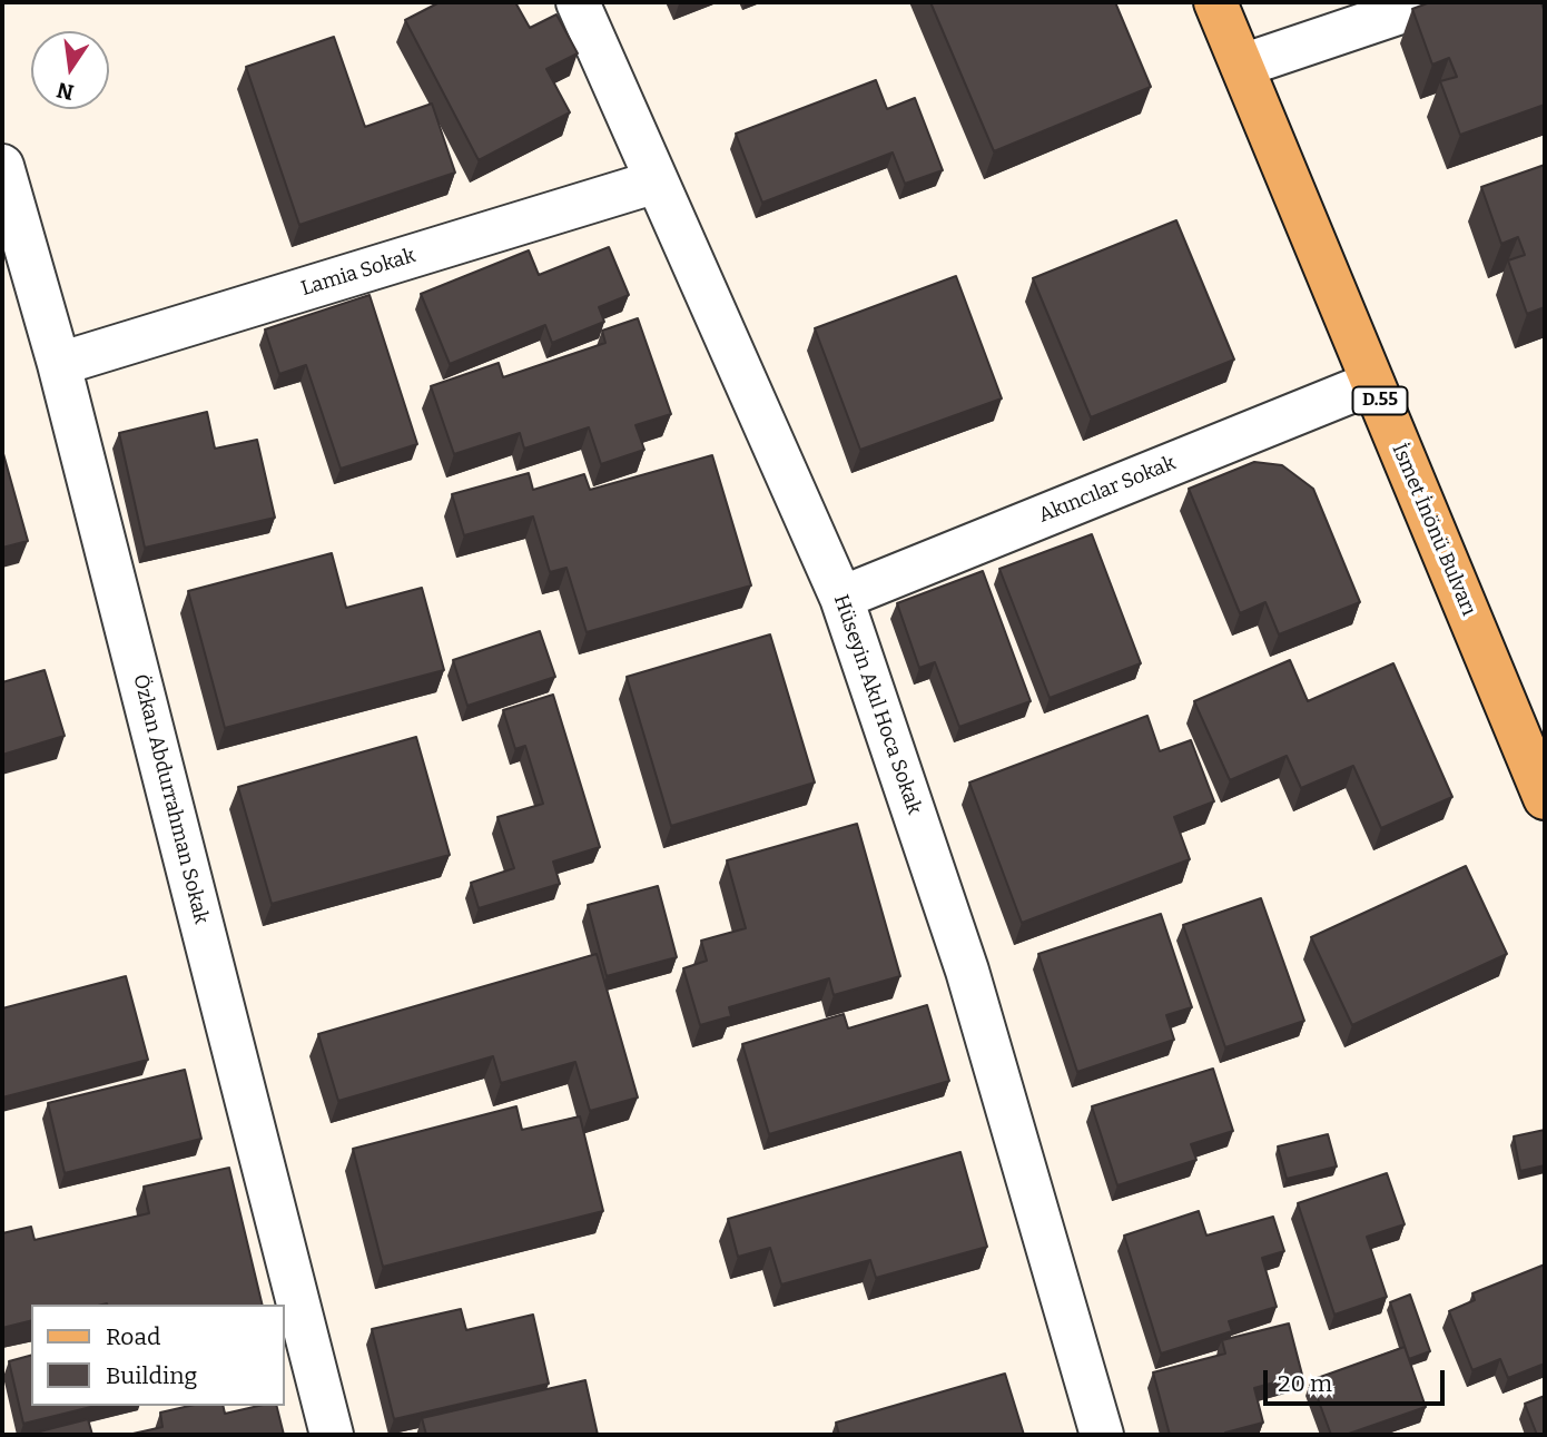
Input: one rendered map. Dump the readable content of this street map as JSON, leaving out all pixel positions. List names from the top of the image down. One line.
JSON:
{"streets":{"main road":["D.55","İsmet İnönü Bulvarı"],"street":["Lamia Sokak","Akıncılar Sokak","Hüseyin Akıl Hoca Sokak","Özkan Abdurrahman Sokak"]},"crossings":[["Lamia Sokak","Hüseyin Akıl Hoca Sokak"],["Lamia Sokak","Özkan Abdurrahman Sokak"],["Akıncılar Sokak","İsmet İnönü Bulvarı"],["Akıncılar Sokak","Hüseyin Akıl Hoca Sokak"]],"legend":["Road","Building"],"scale_bar":"20 m","north":"bottom"}
